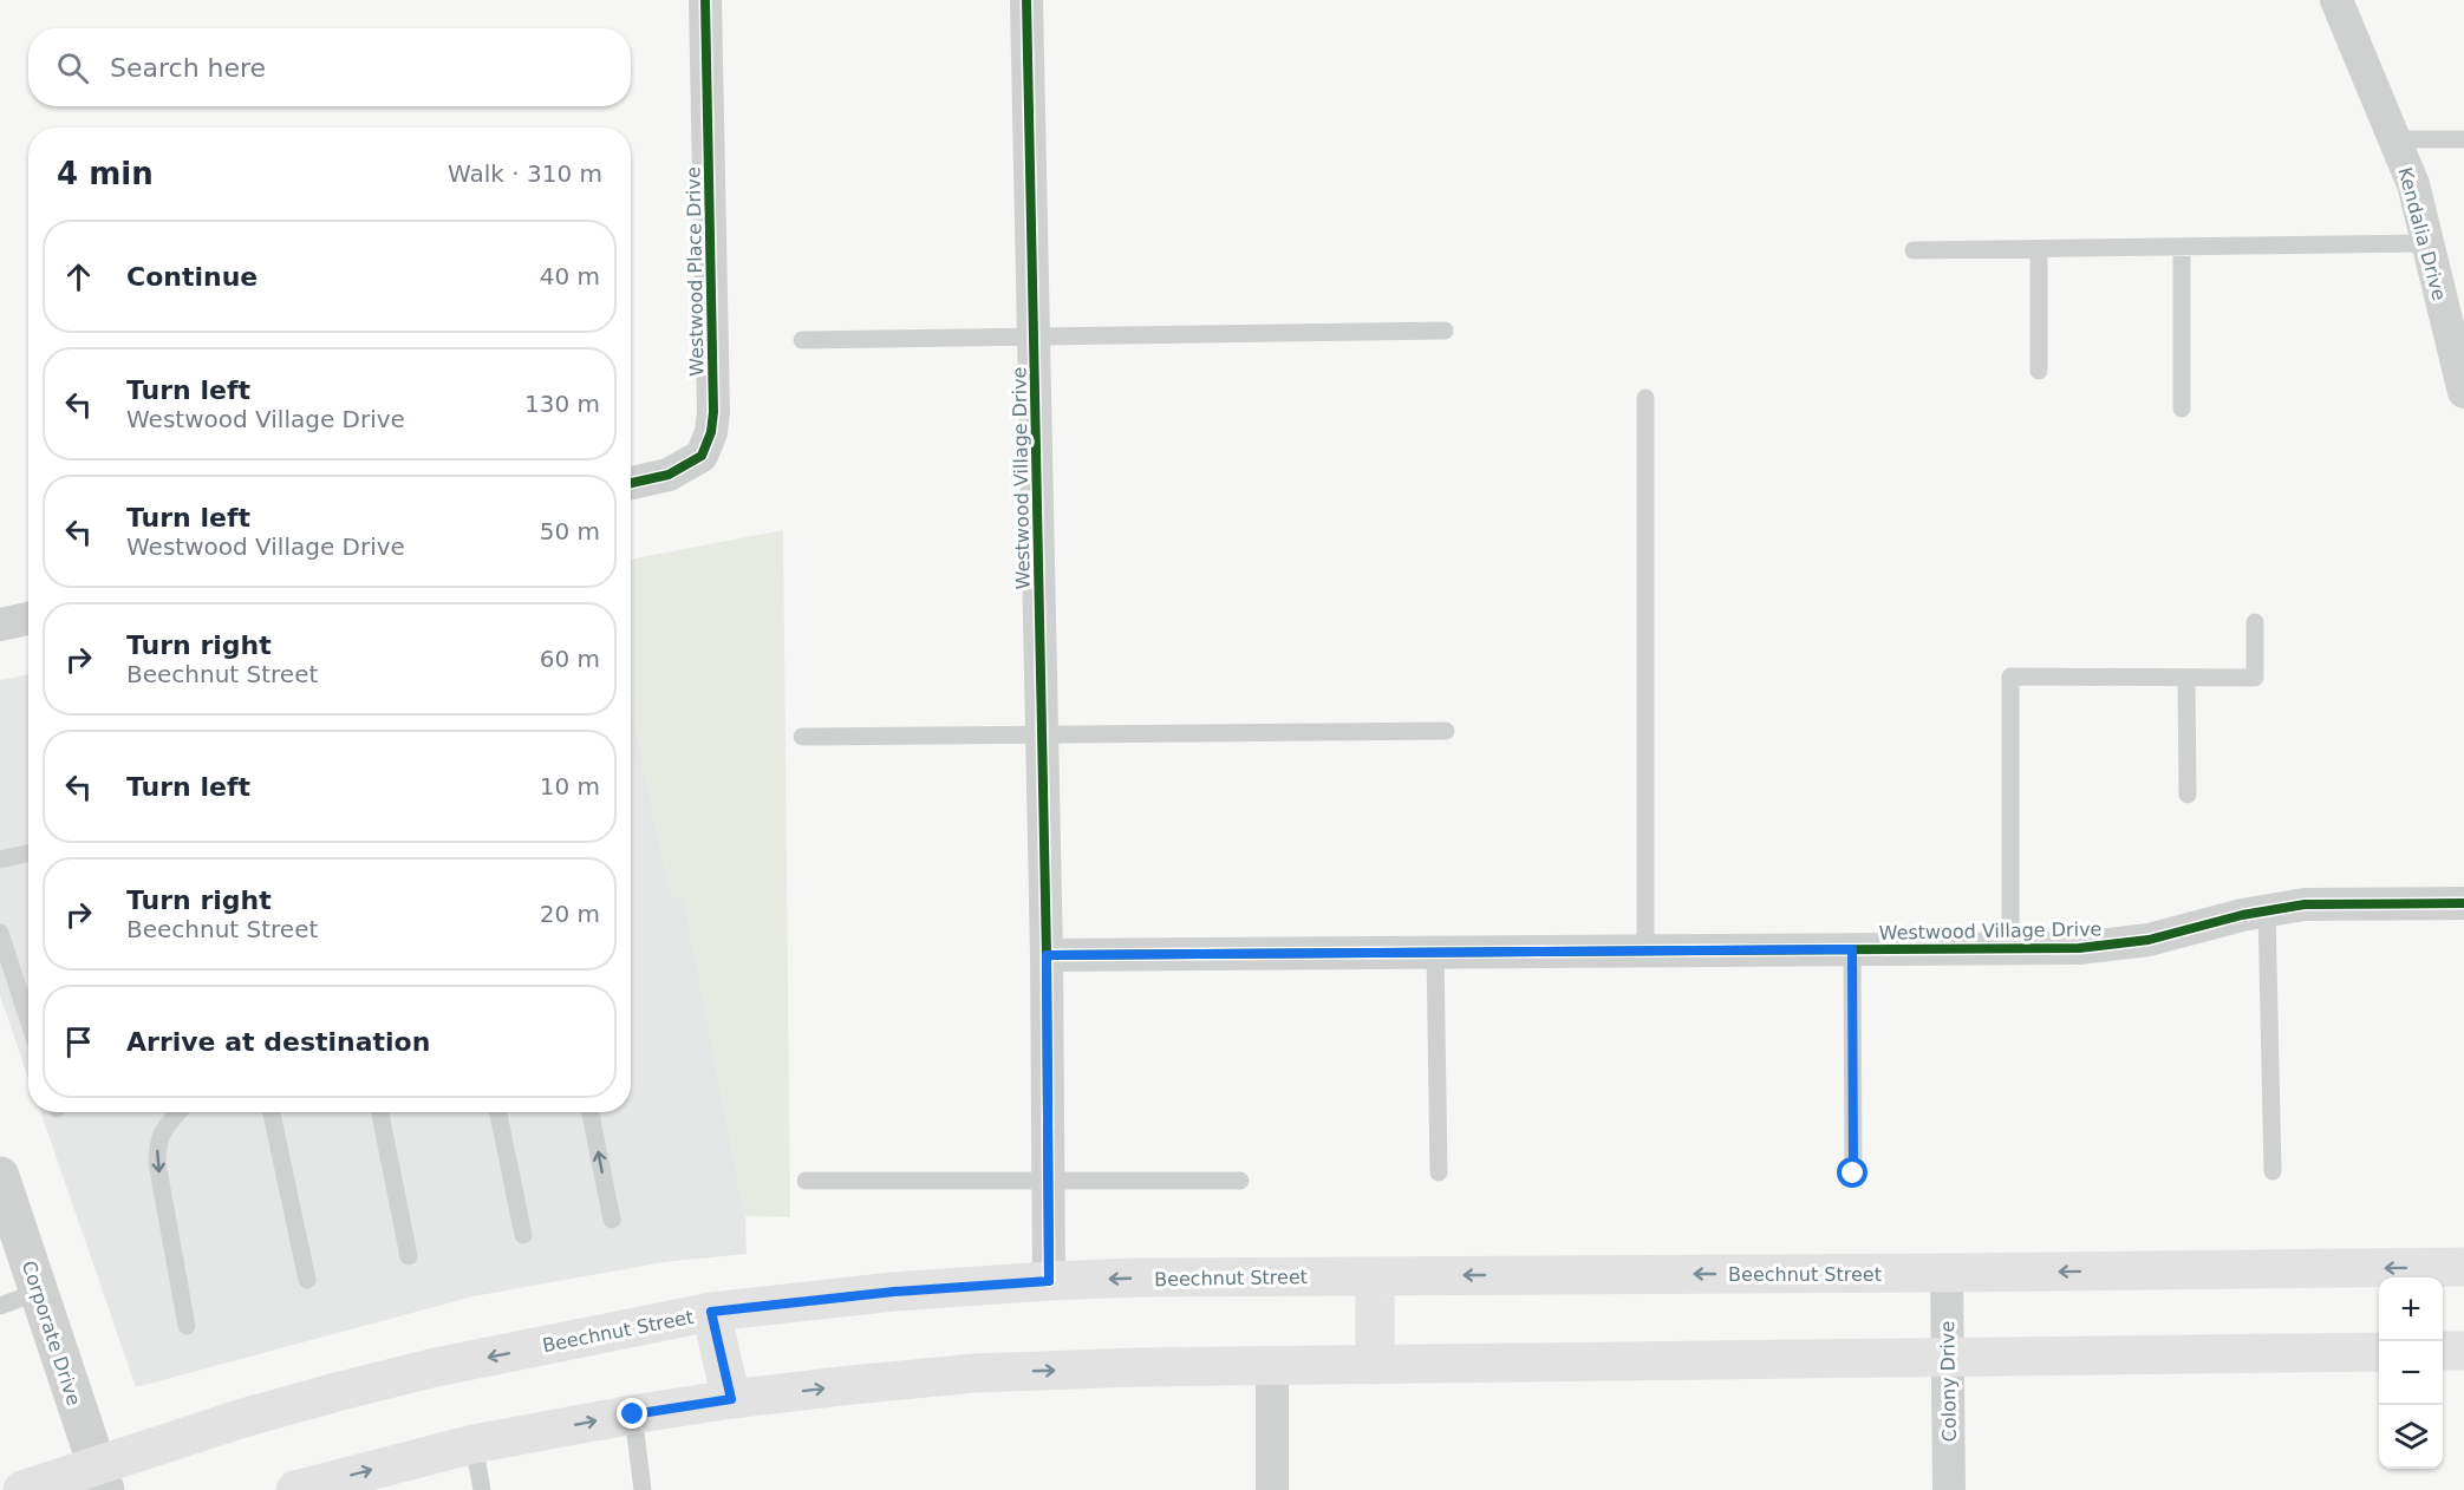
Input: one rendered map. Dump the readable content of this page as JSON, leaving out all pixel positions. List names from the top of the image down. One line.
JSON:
{"streets":{"main road":["Beechnut Street"],"street":["Kendalia Drive","Westwood Place Drive","Westwood Village Drive","Corporate Drive","Colony Drive"]},"crossings":[["Westwood Village Drive","Beechnut Street"],["Beechnut Street","Corporate Drive"],["Beechnut Street","Colony Drive"]],"page":{"search":"Search here","heading":["4 min","Walk · 310 m"],"list":[["Continue","40 m"],["Turn left","Westwood Village Drive","130 m"],["Turn left","Westwood Village Drive","50 m"],["Turn right","Beechnut Street","60 m"],["Turn left","10 m"],["Turn right","Beechnut Street","20 m"],"Arrive at destination"],"map_buttons":["+","−"]}}
